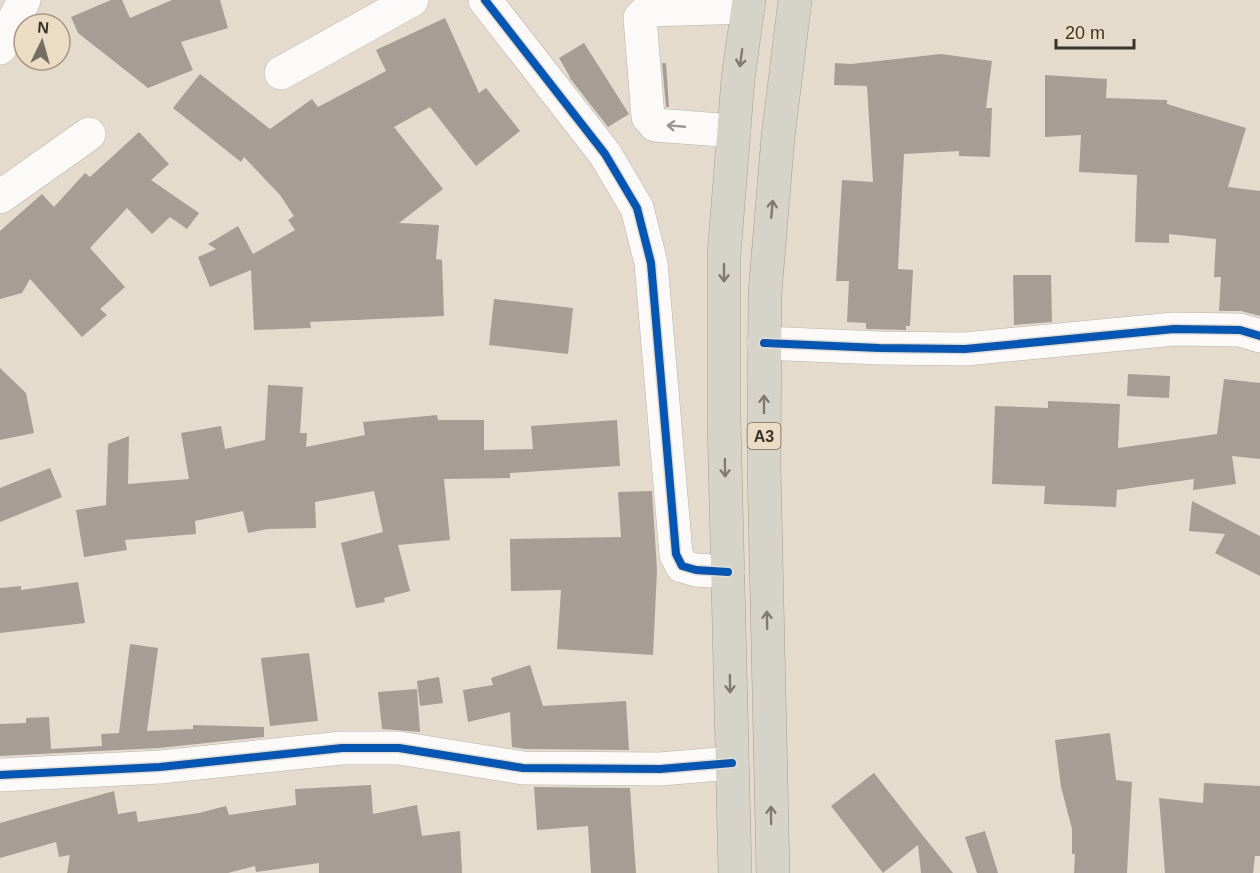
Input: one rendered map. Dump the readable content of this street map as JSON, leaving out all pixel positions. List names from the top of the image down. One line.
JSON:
{"streets":{"highway":["A3"]},"scale_bar":"20 m","north":"top"}
